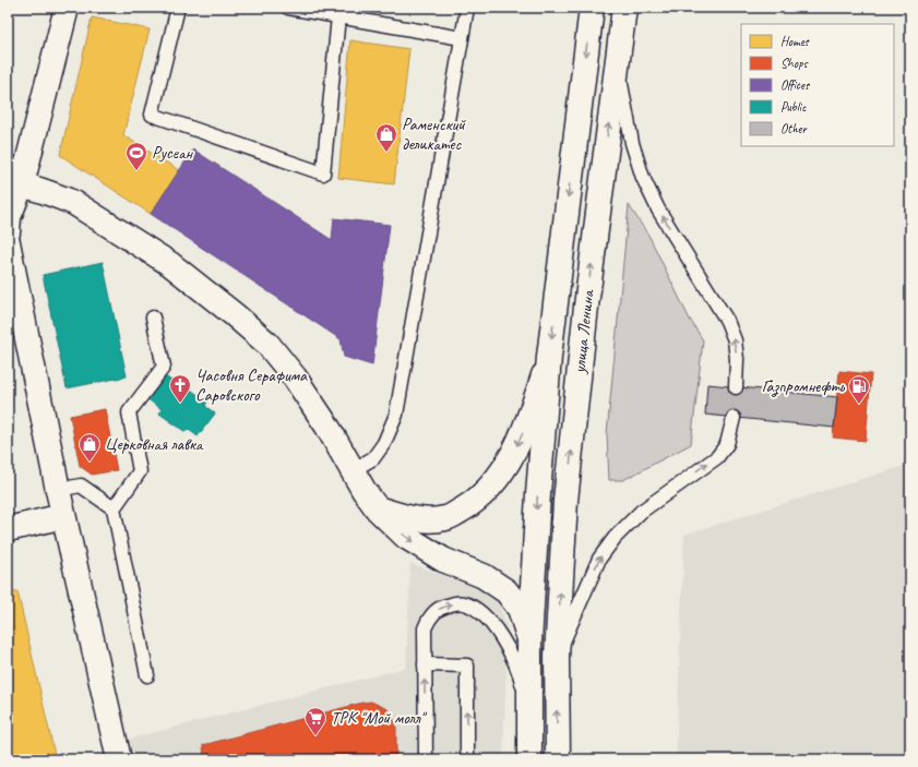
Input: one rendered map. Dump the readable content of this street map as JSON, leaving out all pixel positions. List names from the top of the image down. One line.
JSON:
{"streets":{"street":["улица Ленина"]},"places":{"shop":["Раменский деликатес","Церковная лавка"],"sports":["Русеан"],"church":["Часовня Серафима Саровского"],"fuel station":["Газпромнефть"],"supermarket":["ТРК \"Мой молл\""]},"legend":["Homes","Shops","Offices","Public","Other"]}
